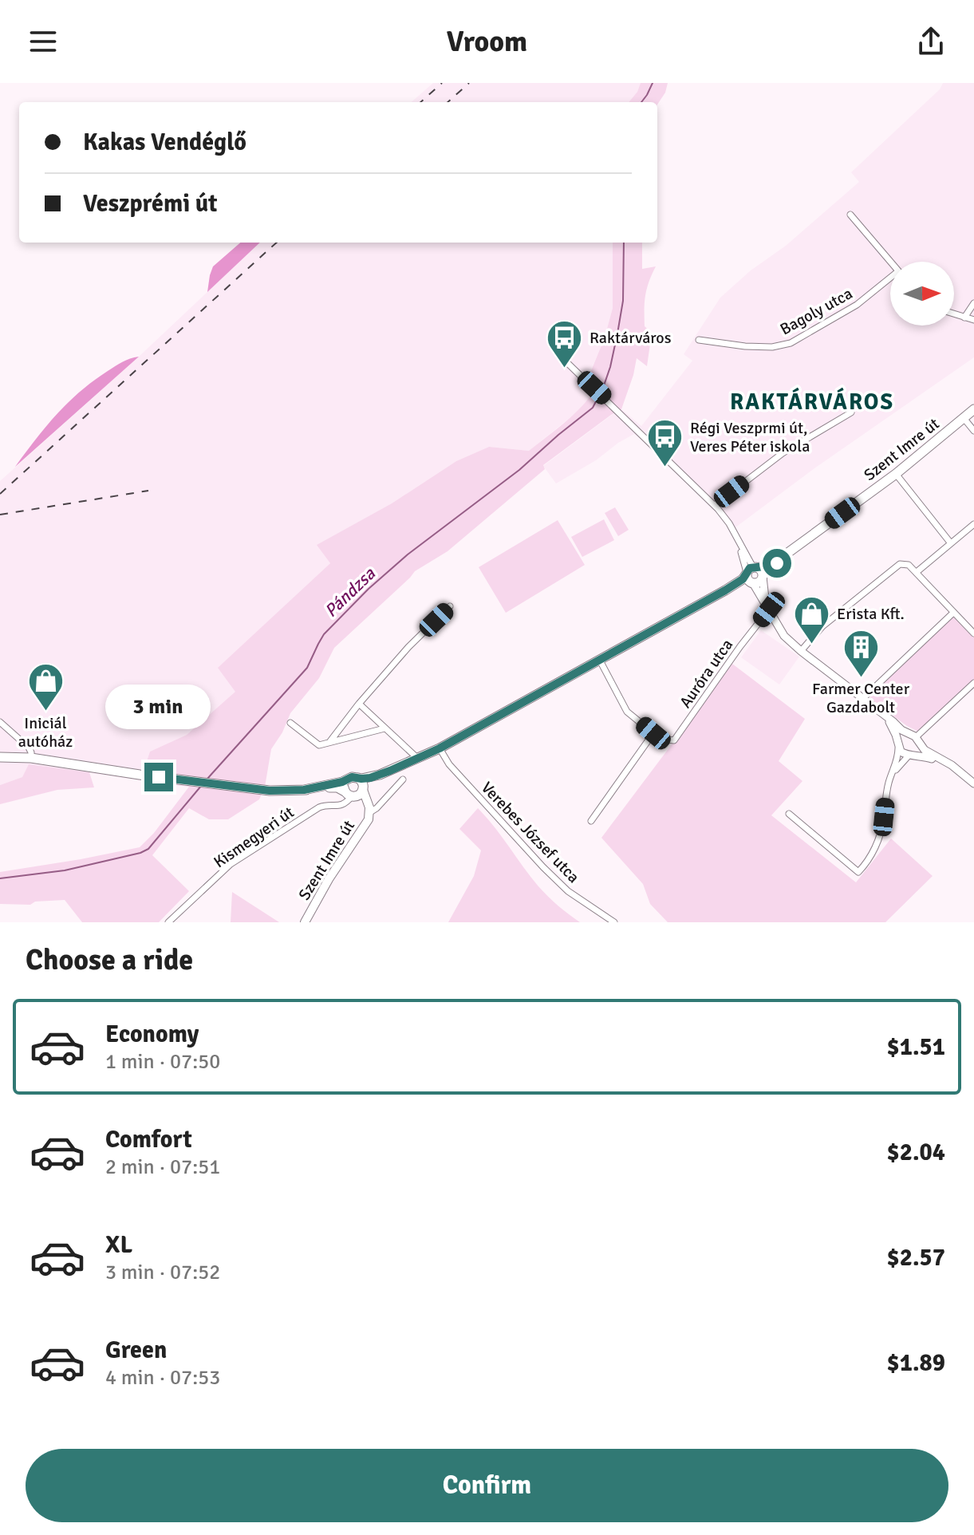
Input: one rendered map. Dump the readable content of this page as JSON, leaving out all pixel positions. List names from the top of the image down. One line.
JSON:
{"streets":{"main road":["Szent Imre út"],"street":["Bagoly utca","Auróra utca","Verebes József utca","Kismegyeri út"]},"crossings":[["Szent Imre út","Verebes József utca"],["Szent Imre út","Kismegyeri út"]],"districts":["RAKTÁRVÁROS"],"water":["Pándzsa"],"places":{"bus stop":["Raktárváros","Régi Veszprmi út, Veres Péter iskola"],"shop":["Erista Kft.","Iniciál autóház"],"building":["Farmer Center Gazdabolt"]},"north":"right","page":{"header":"Vroom","banner":["Kakas Vendéglő","Veszprémi út"],"bubble":"3 min","heading":"Choose a ride","list":[{"name":"Economy","note":"1 min · 07:50","value":"$1.51"},{"name":"Comfort","note":"2 min · 07:51","value":"$2.04"},{"name":"XL","note":"3 min · 07:52","value":"$2.57"},{"name":"Green","note":"4 min · 07:53","value":"$1.89"}],"buttons":"Confirm"}}
